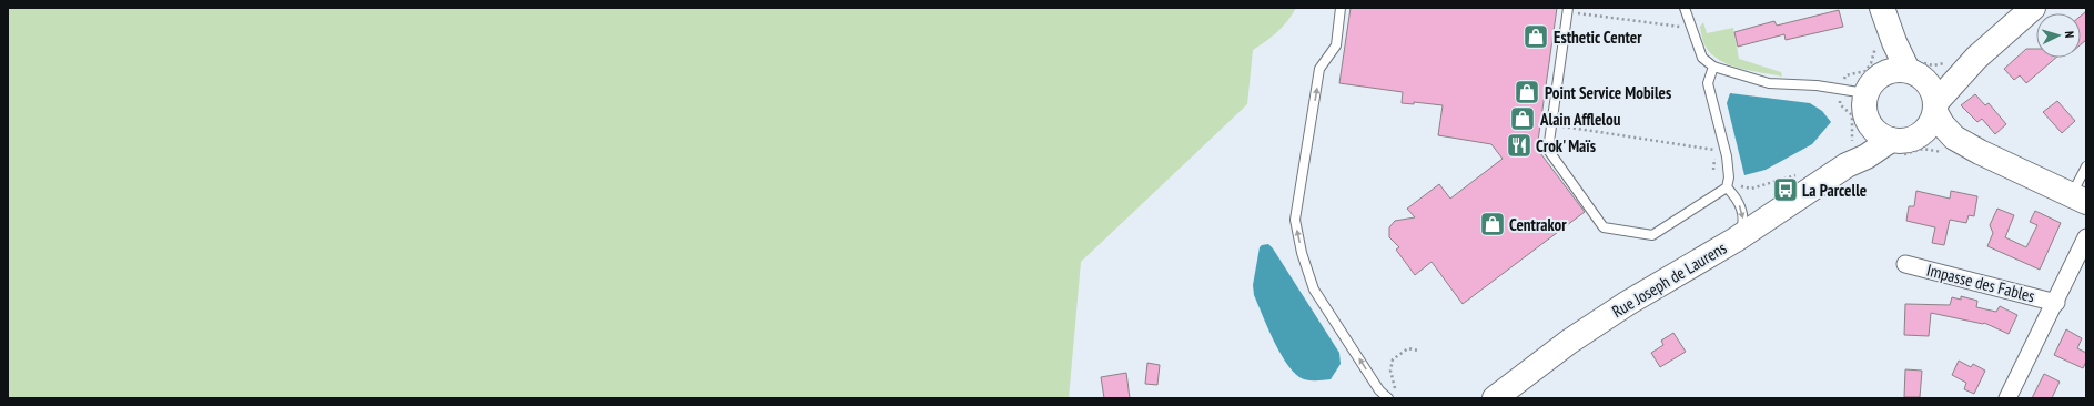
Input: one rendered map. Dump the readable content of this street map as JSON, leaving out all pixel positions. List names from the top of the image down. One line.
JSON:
{"streets":{"main road":["Rue Joseph de Laurens"],"street":["Impasse des Fables"]},"places":{"shop":["Esthetic Center","Point Service Mobiles","Alain Afflelou","Centrakor"],"restaurant":["Crok' Maïs"],"bus stop":["La Parcelle"]},"north":"right"}
